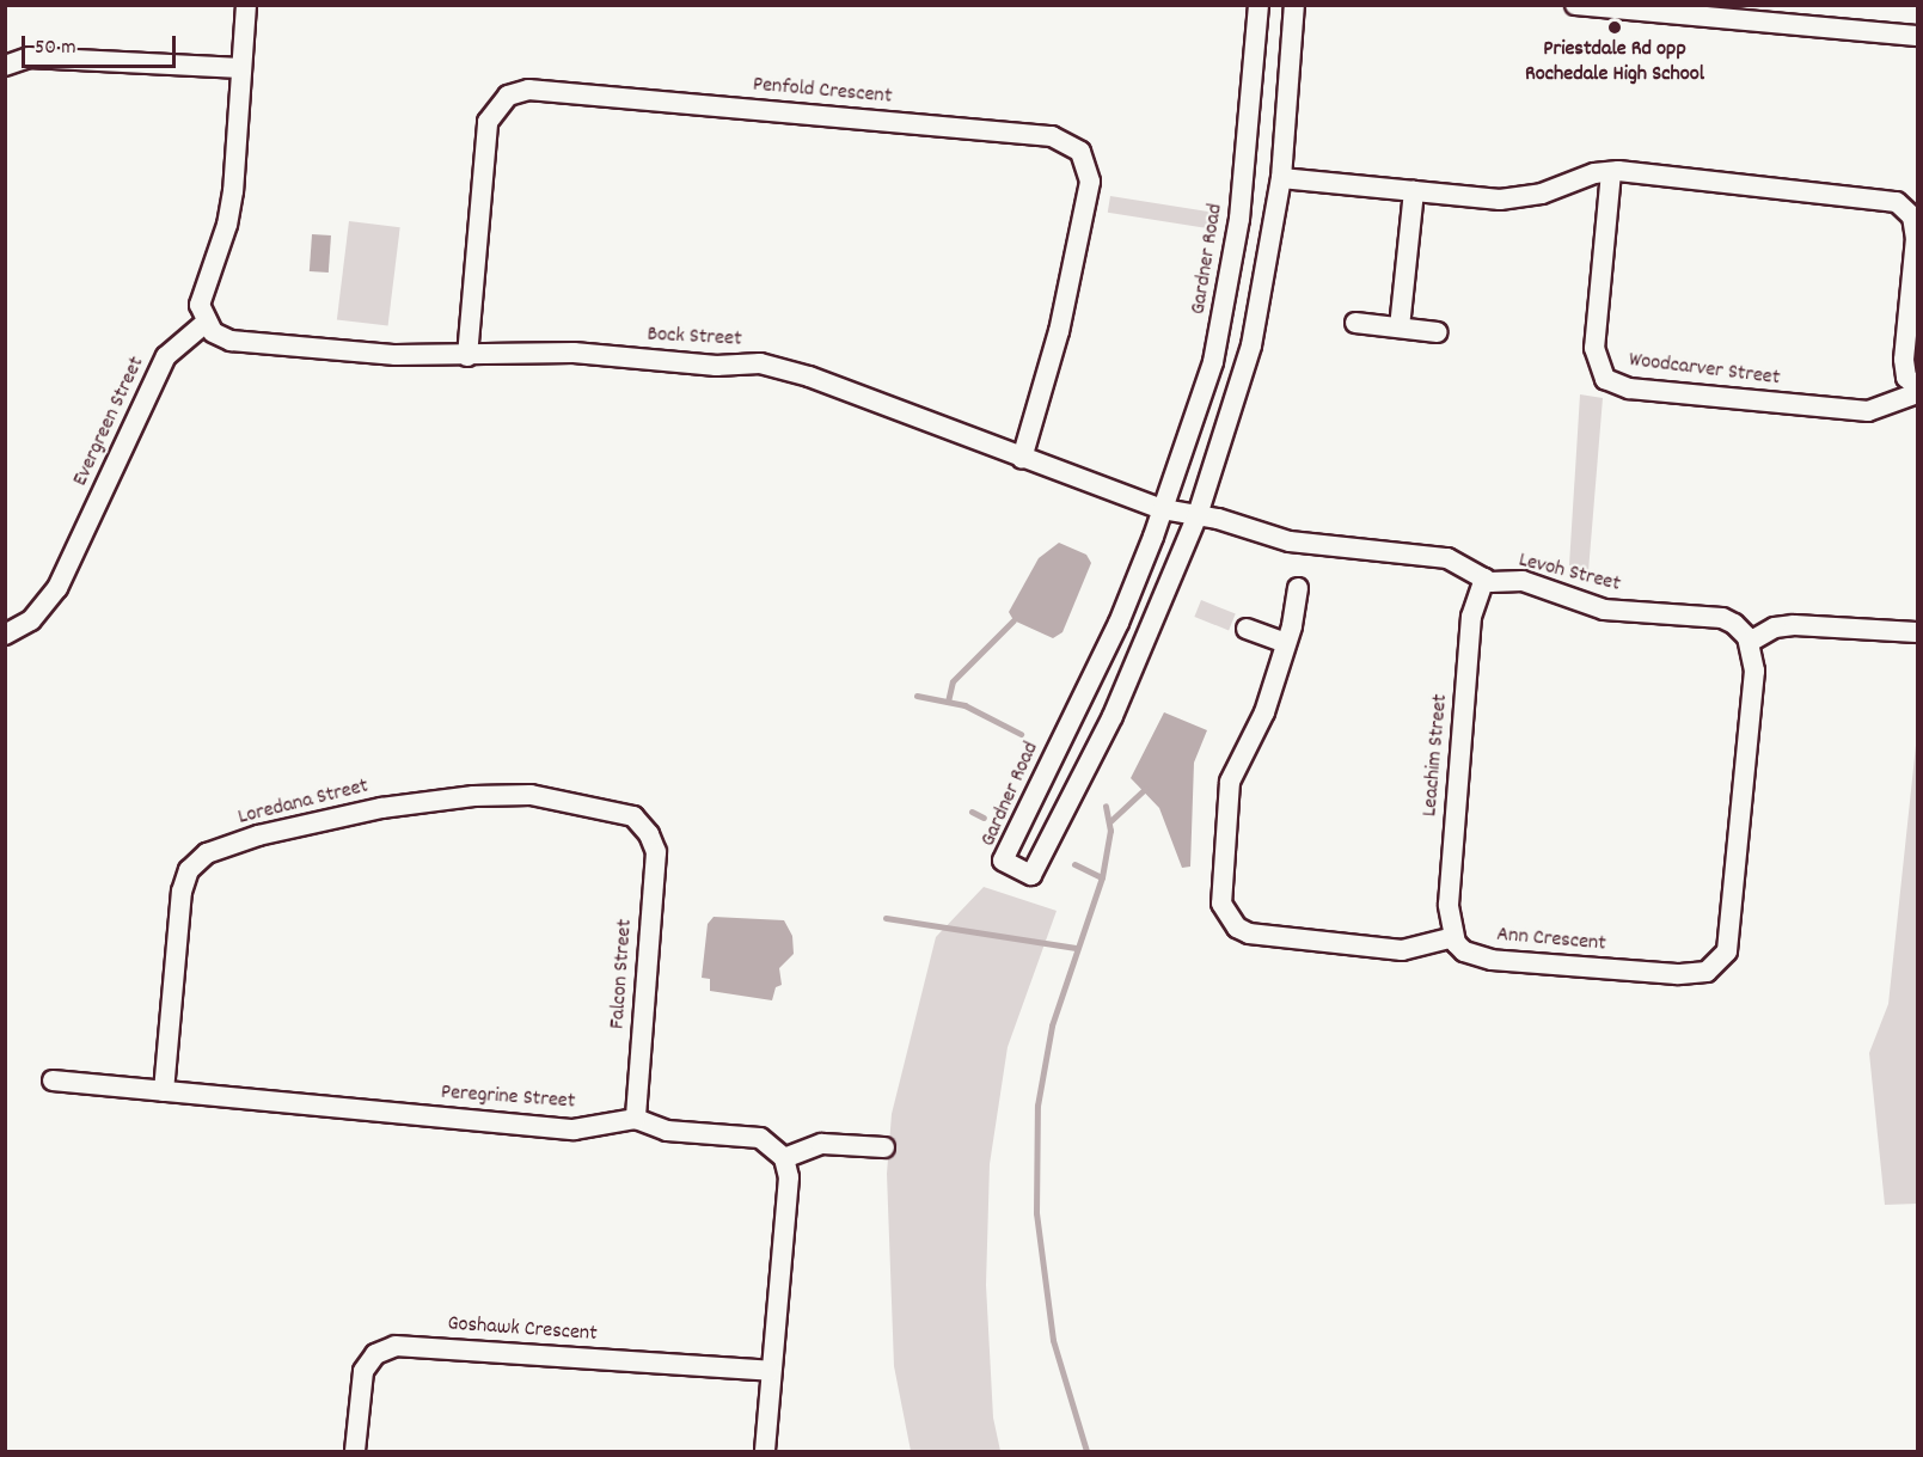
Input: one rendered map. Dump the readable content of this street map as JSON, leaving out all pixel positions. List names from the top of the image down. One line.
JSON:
{"streets":{"street":["Penfold Crescent","Gardner Road","Bock Street","Woodcarver Street","Evergreen Street","Levoh Street","Leachim Street","Loredana Street","Ann Crescent","Falcon Street","Peregrine Street","Goshawk Crescent"]},"crossings":[["Penfold Crescent","Bock Street"],["Gardner Road","Bock Street"],["Gardner Road","Levoh Street"],["Bock Street","Evergreen Street"],["Bock Street","Levoh Street"],["Levoh Street","Leachim Street"],["Levoh Street","Ann Crescent"],["Leachim Street","Ann Crescent"],["Loredana Street","Falcon Street"],["Loredana Street","Peregrine Street"],["Falcon Street","Peregrine Street"]],"places":["Priestdale Rd opp Rochedale High School"],"scale_bar":"50 m"}
